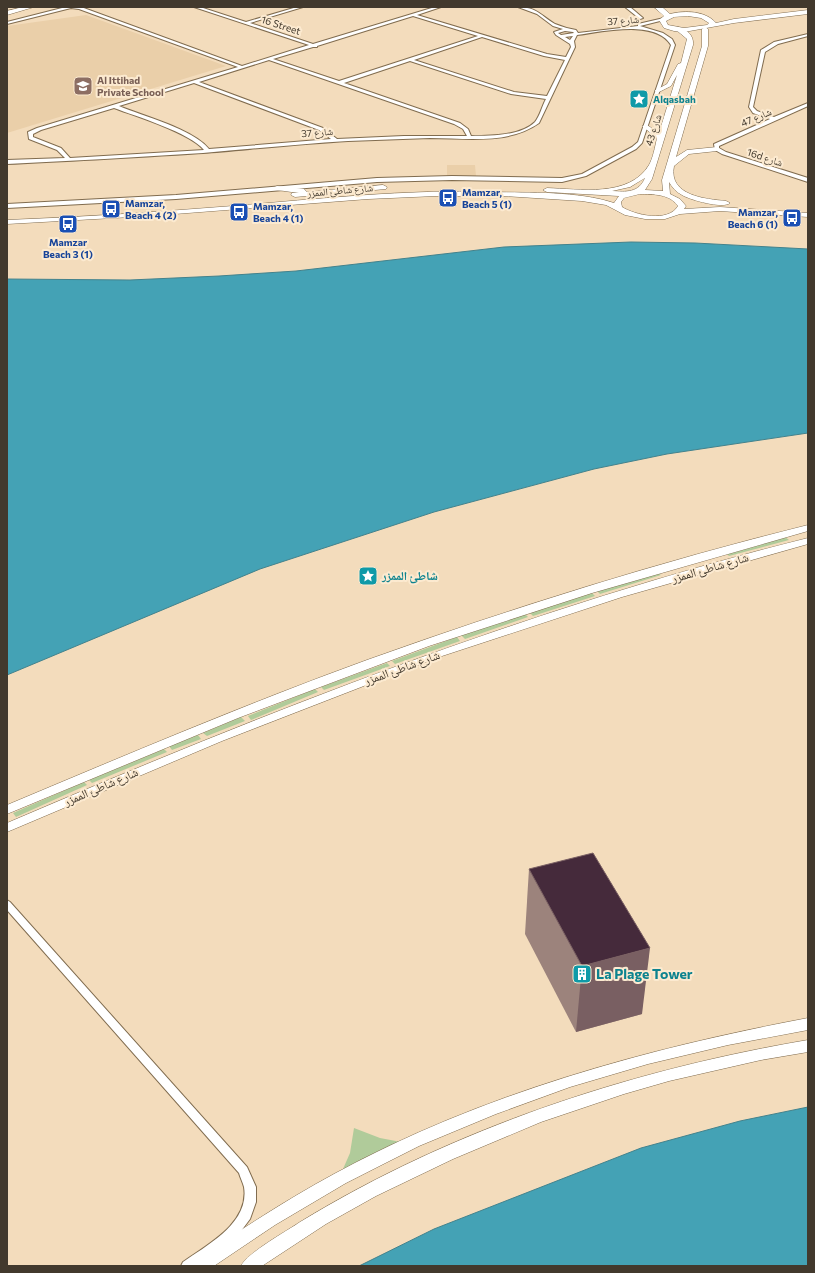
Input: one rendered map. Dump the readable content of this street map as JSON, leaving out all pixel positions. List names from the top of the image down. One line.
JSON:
{"streets":{"main road":["شارع 43","شارع شاطئ الممزر"],"street":["شارع 37","16 Street","شارع 47","16d شارع"]},"crossings":[["شارع 37","شارع 43"],["شارع 47","16d شارع"],["شارع 43","شارع شاطئ الممزر"]],"places":{"school or university":["Al Ittihad Private School"],"place":["Alqasbah","شاطئ الممزر"],"bus stop":["Mamzar, Beach 5 (1)","Mamzar, Beach 4 (2)","Mamzar, Beach 4 (1)","Mamzar, Beach 6 (1)","Mamzar Beach 3 (1)"],"building":["La Plage Tower"]}}
